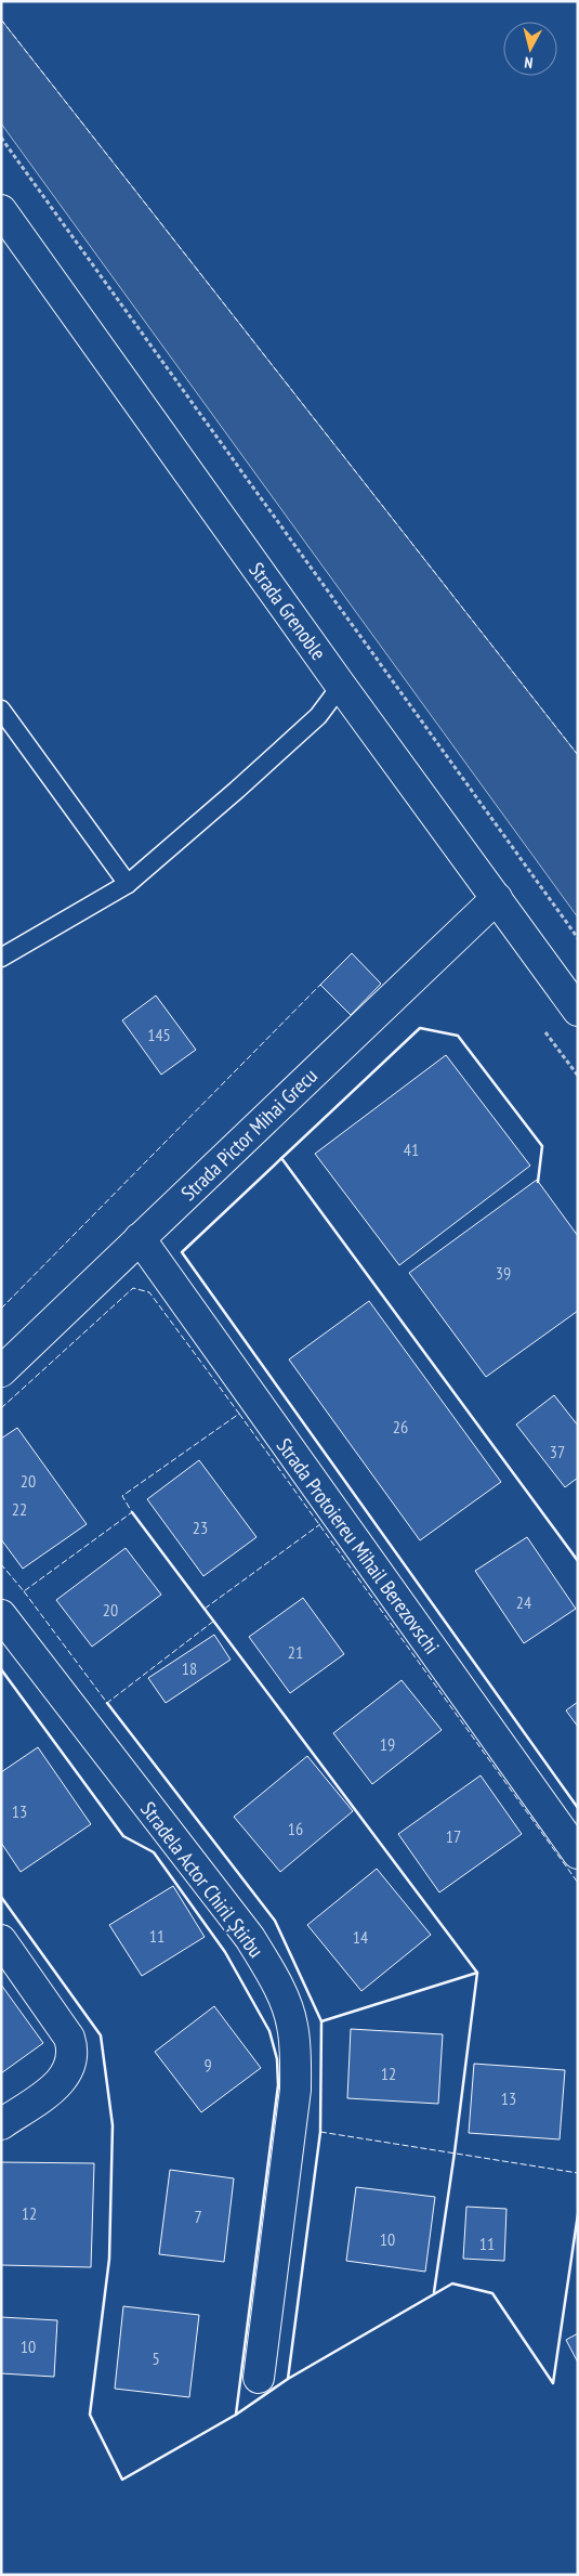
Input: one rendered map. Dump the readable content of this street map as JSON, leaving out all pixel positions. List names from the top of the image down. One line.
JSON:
{"streets":{"street":["Strada Grenoble","Strada Pictor Mihai Grecu","Strada Protoiereu Mihail Berezovschi","Stradela Actor Chiril Știrbu"]},"crossings":[["Strada Grenoble","Strada Pictor Mihai Grecu"],["Strada Pictor Mihai Grecu","Strada Protoiereu Mihail Berezovschi"]],"house_numbers":["145","41","39","26","37","20","22","23","24","20","21","18","19","13","16","17","11","14","9","12","13","12","7","10","11","10","5"],"north":"bottom"}
